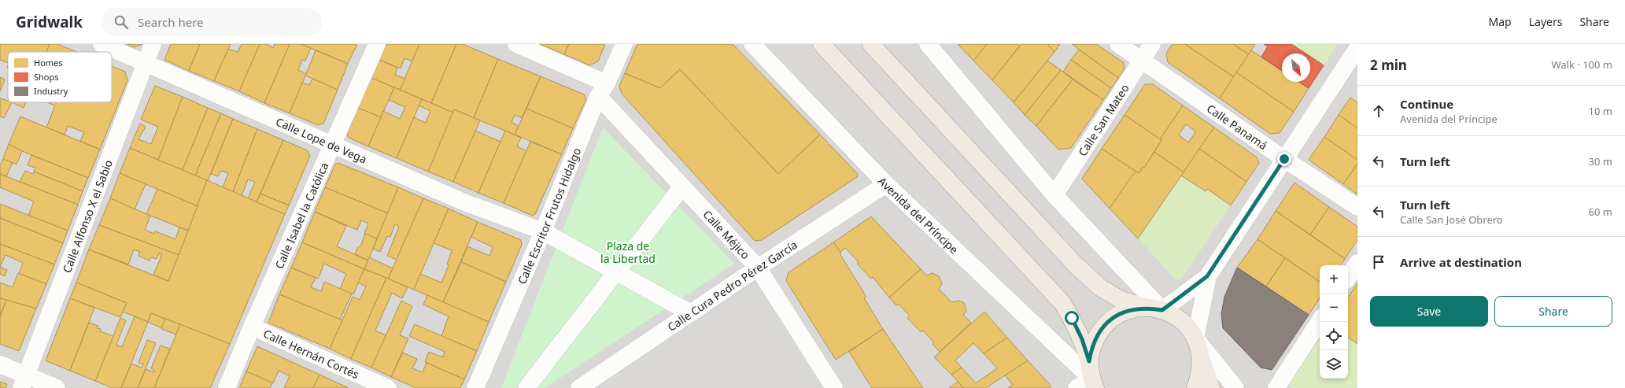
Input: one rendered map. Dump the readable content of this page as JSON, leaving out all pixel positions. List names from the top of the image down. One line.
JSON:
{"streets":{"street":["Calle San Mateo","Calle Panamá","Calle Lope de Vega","Avenida del Príncipe","Calle Alfonso X el Sabio","Calle Isabel la Católica","Calle Escritor Frutos Hidalgo","Calle Méjico","Calle Cura Pedro Pérez García","Calle Hernán Cortés"]},"crossings":[["Calle San Mateo","Calle Panamá"],["Calle Lope de Vega","Calle Alfonso X el Sabio"],["Calle Lope de Vega","Calle Isabel la Católica"],["Calle Lope de Vega","Calle Escritor Frutos Hidalgo"],["Calle Lope de Vega","Calle Cura Pedro Pérez García"],["Avenida del Príncipe","Calle Cura Pedro Pérez García"],["Calle Isabel la Católica","Calle Hernán Cortés"],["Calle Escritor Frutos Hidalgo","Calle Méjico"],["Calle Méjico","Calle Cura Pedro Pérez García"]],"parks":["Plaza de la Libertad"],"legend":["Homes","Shops","Industry"],"north":"bottom right","page":{"header":"Gridwalk","search":"Search here","nav":["Map","Layers","Share"],"heading":["2 min","Walk · 100 m"],"list":[["Continue","Avenida del Príncipe","10 m"],["Turn left","30 m"],["Turn left","Calle San José Obrero","60 m"],"Arrive at destination"],"map_buttons":["+","−"],"buttons":["Save","Share"]}}
